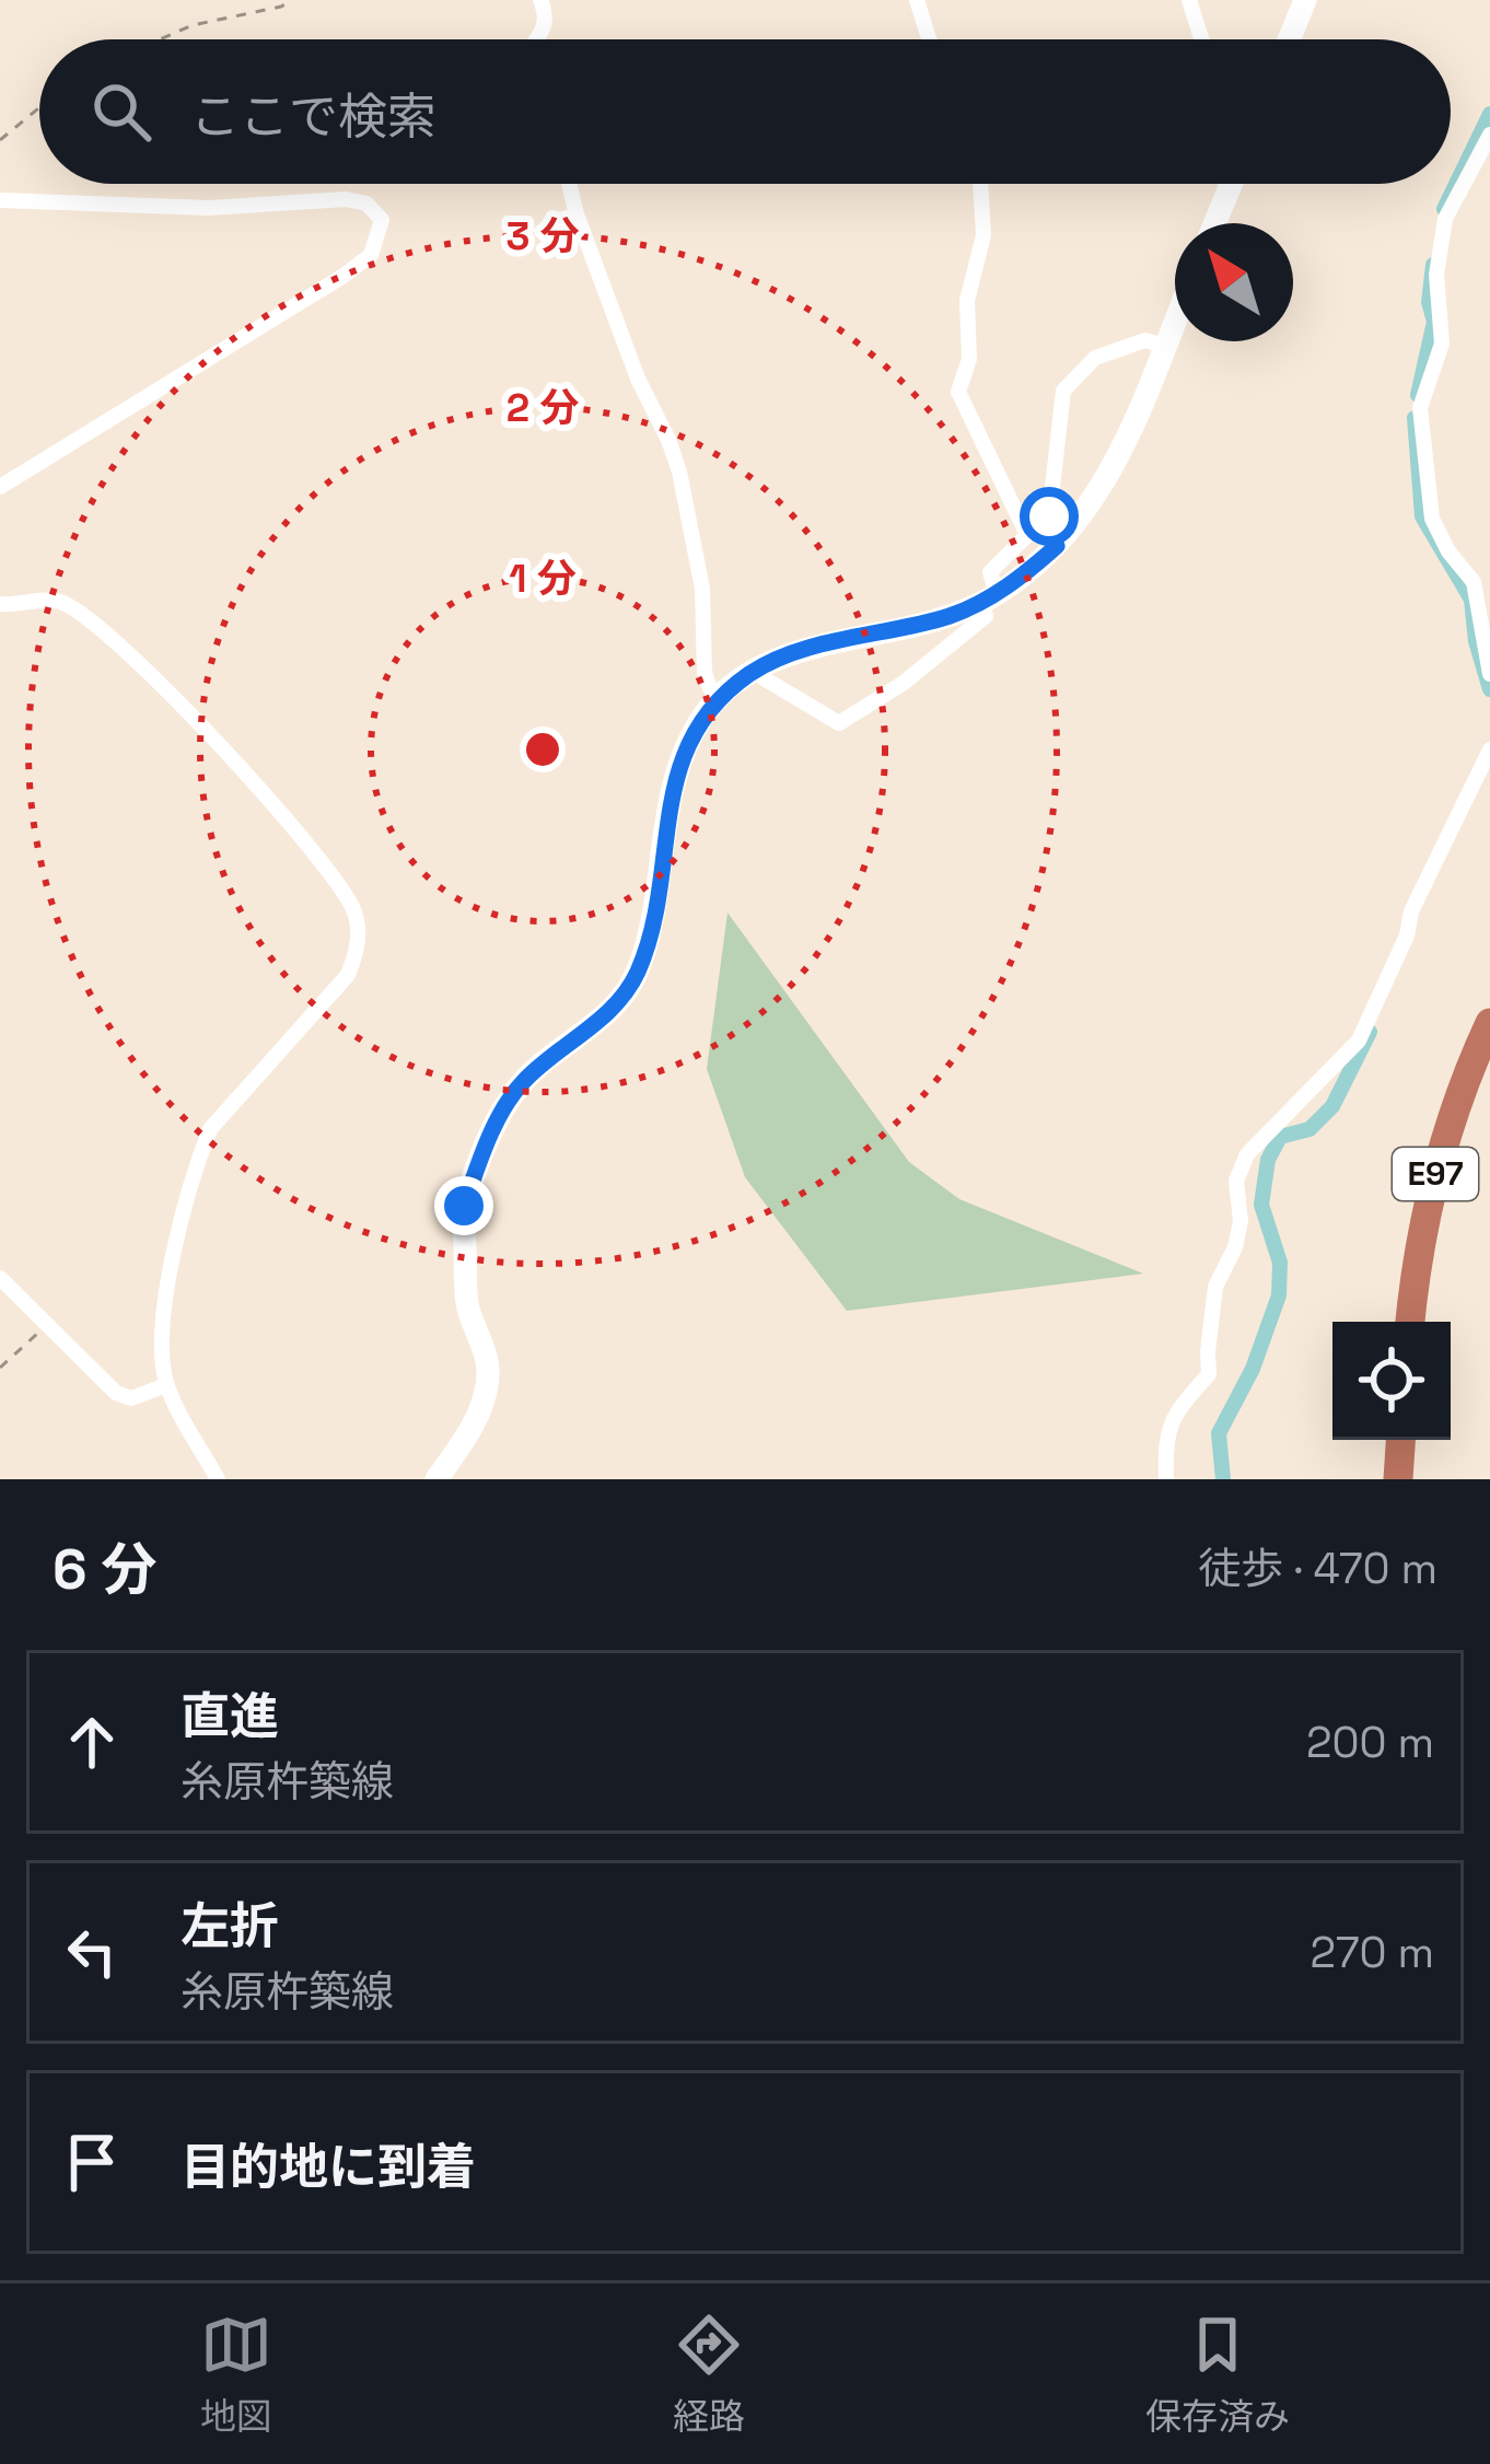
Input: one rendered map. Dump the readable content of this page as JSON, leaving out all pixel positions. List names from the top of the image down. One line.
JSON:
{"streets":{"highway":["E97"]},"north":"top left","page":{"search":"ここで検索","heading":["6 分","徒歩 · 470 m"],"list":[["直進","糸原杵築線","200 m"],["左折","糸原杵築線","270 m"],"目的地に到着"],"nav":["地図","経路","保存済み"]},"rings":["3 分","2 分","1 分"]}
